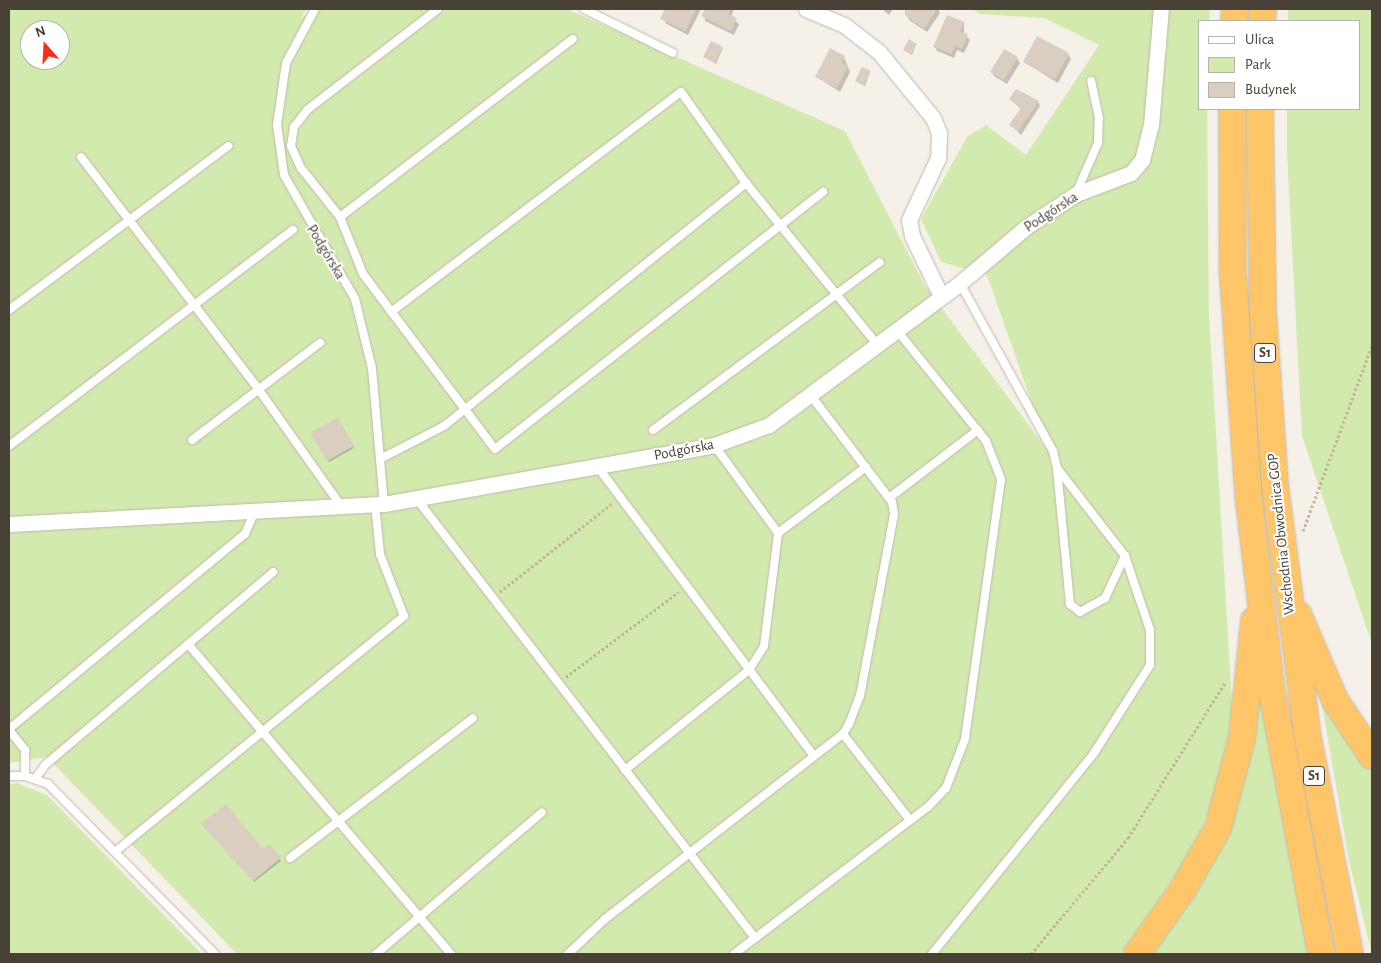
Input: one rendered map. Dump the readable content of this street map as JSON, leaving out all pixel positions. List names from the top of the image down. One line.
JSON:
{"streets":{"highway":["S1","Wschodnia Obwodnica GOP"],"street":["Podgórska"]},"legend":["Ulica","Park","Budynek"],"north":"top"}
